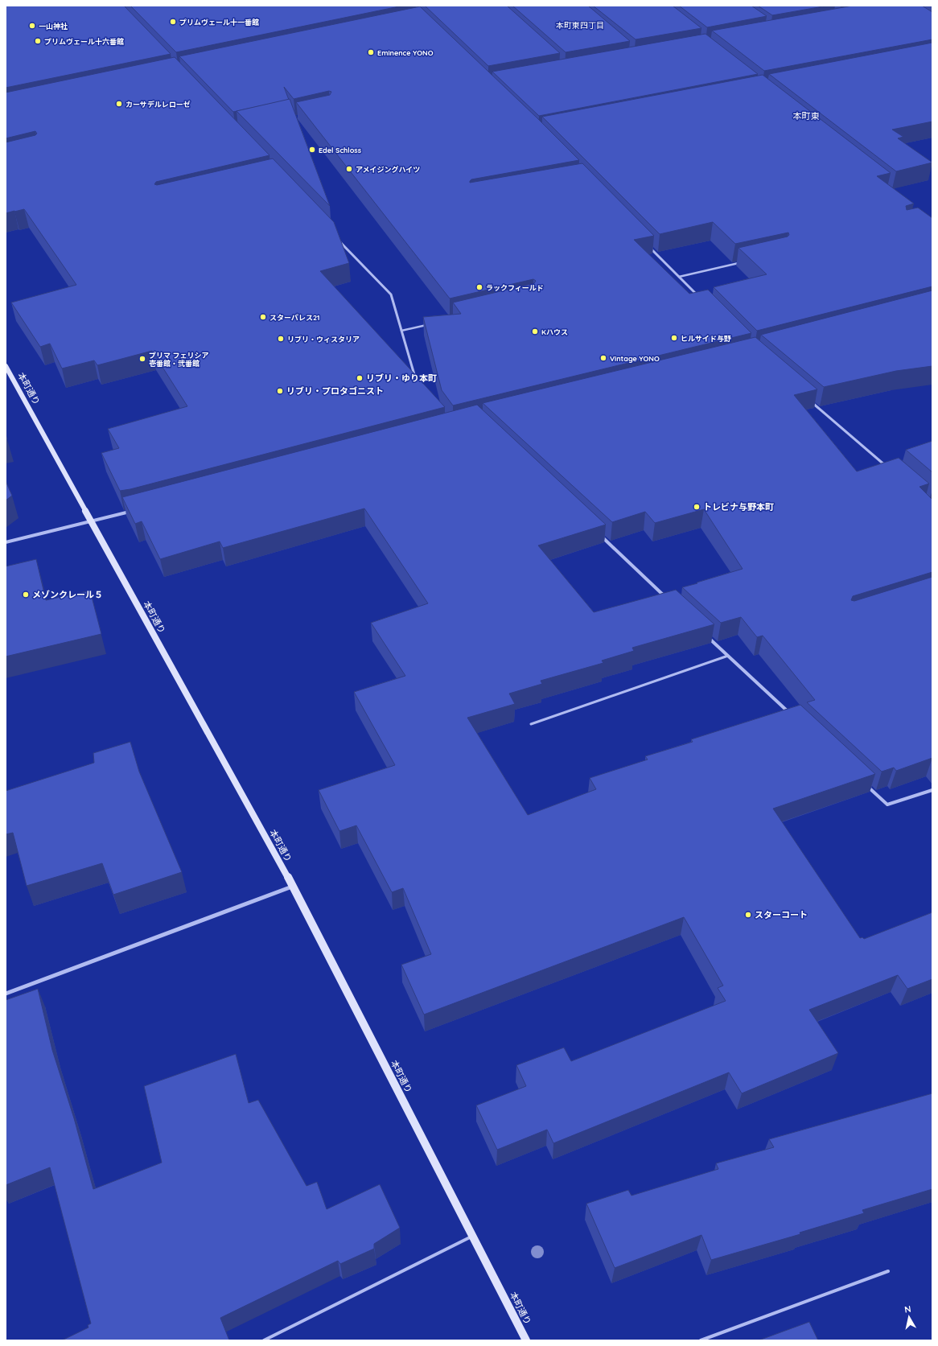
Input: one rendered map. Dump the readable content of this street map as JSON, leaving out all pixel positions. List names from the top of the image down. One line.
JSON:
{"streets":{"main road":["本町通り"]},"districts":["本町東四丁目","本町東"],"places":["プリムヴェール十一番館","一山神社","プリムヴェール十六番館","Eminence YONO","カーサデルレローゼ","Edel Schloss","アメイジングハイツ","ラックフィールド","スターパレス21","Kハウス","ヒルサイド与野","リブリ・ウィスタリア","Vintage YONO","プリマ フェリシア 壱番館・弐番館","リブリ・ゆり本町","リブリ・プロタゴニスト","トレビナ与野本町","メゾンクレール５","スターコート"],"north":"top"}
